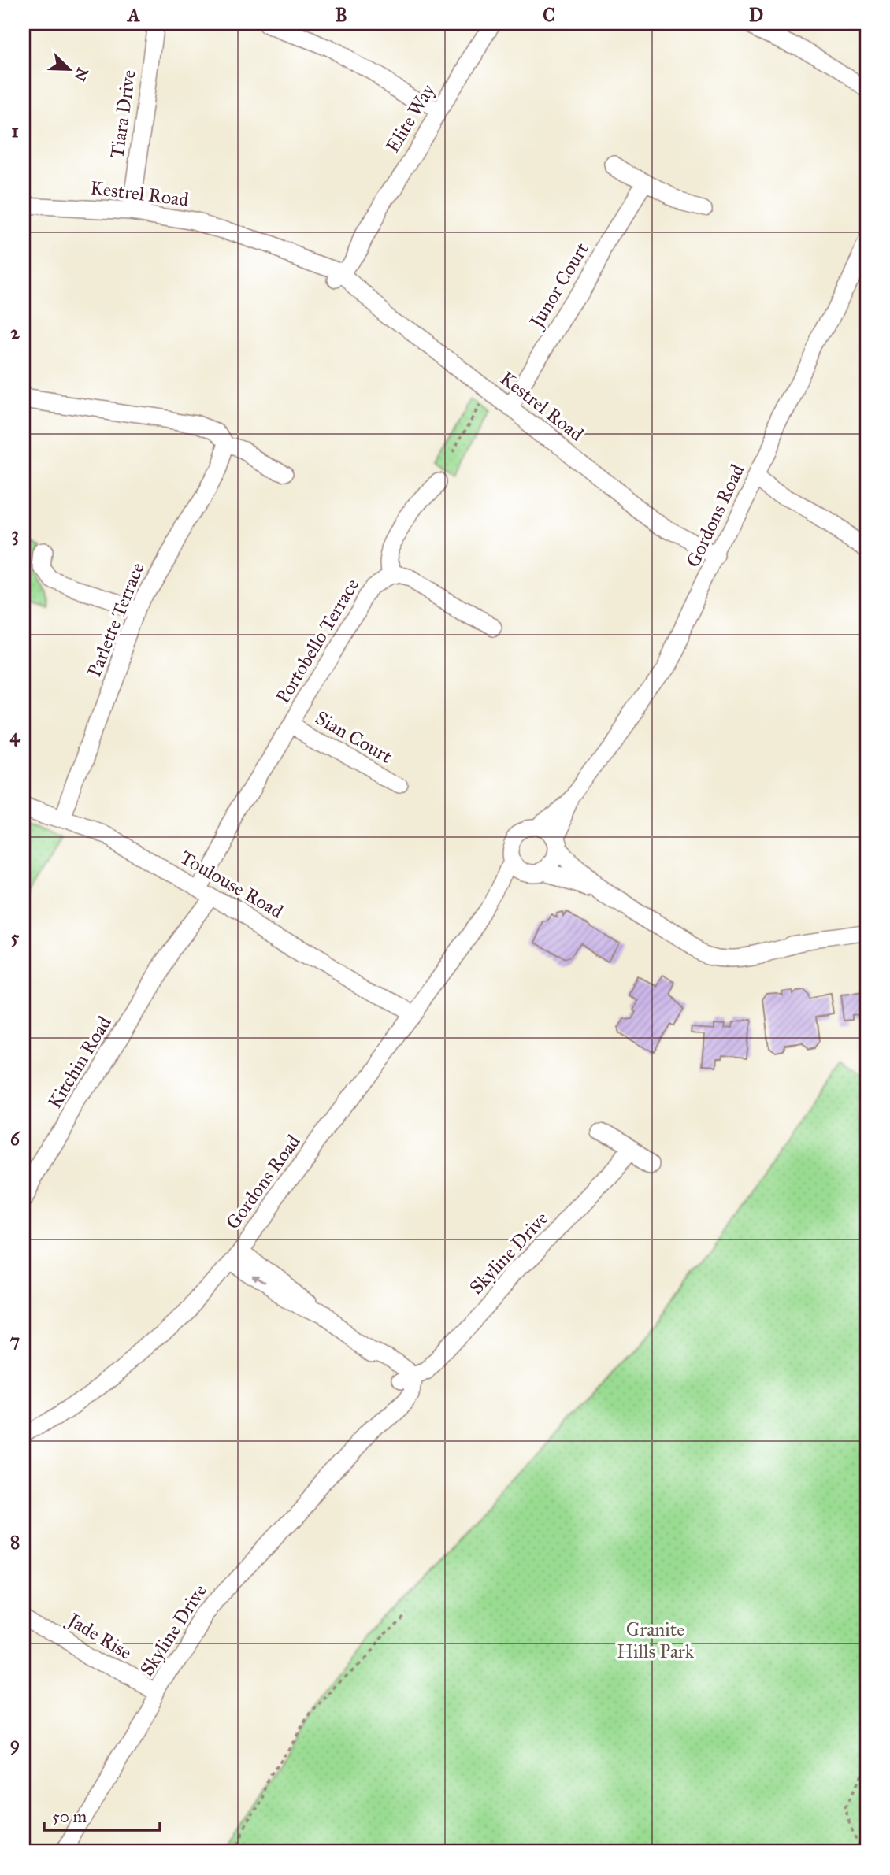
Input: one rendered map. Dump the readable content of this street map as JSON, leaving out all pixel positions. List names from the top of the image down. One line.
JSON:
{"streets":{"street":["Tiara Drive","Elite Way","Kestrel Road","Junor Court","Gordons Road","Parlette Terrace","Portobello Terrace","Sian Court","Toulouse Road","Kitchin Road","Skyline Drive","Jade Rise"]},"crossings":[["Tiara Drive","Kestrel Road"],["Elite Way","Kestrel Road"],["Kestrel Road","Junor Court"],["Kestrel Road","Gordons Road"],["Gordons Road","Toulouse Road"],["Parlette Terrace","Toulouse Road"],["Portobello Terrace","Sian Court"],["Portobello Terrace","Toulouse Road"],["Portobello Terrace","Kitchin Road"],["Toulouse Road","Kitchin Road"],["Skyline Drive","Jade Rise"]],"parks":["Granite Hills Park"],"scale_bar":"50 m","north":"bottom right","grid":{"columns":["A","B","C","D"],"rows":["1","2","3","4","5","6","7","8","9"]}}
